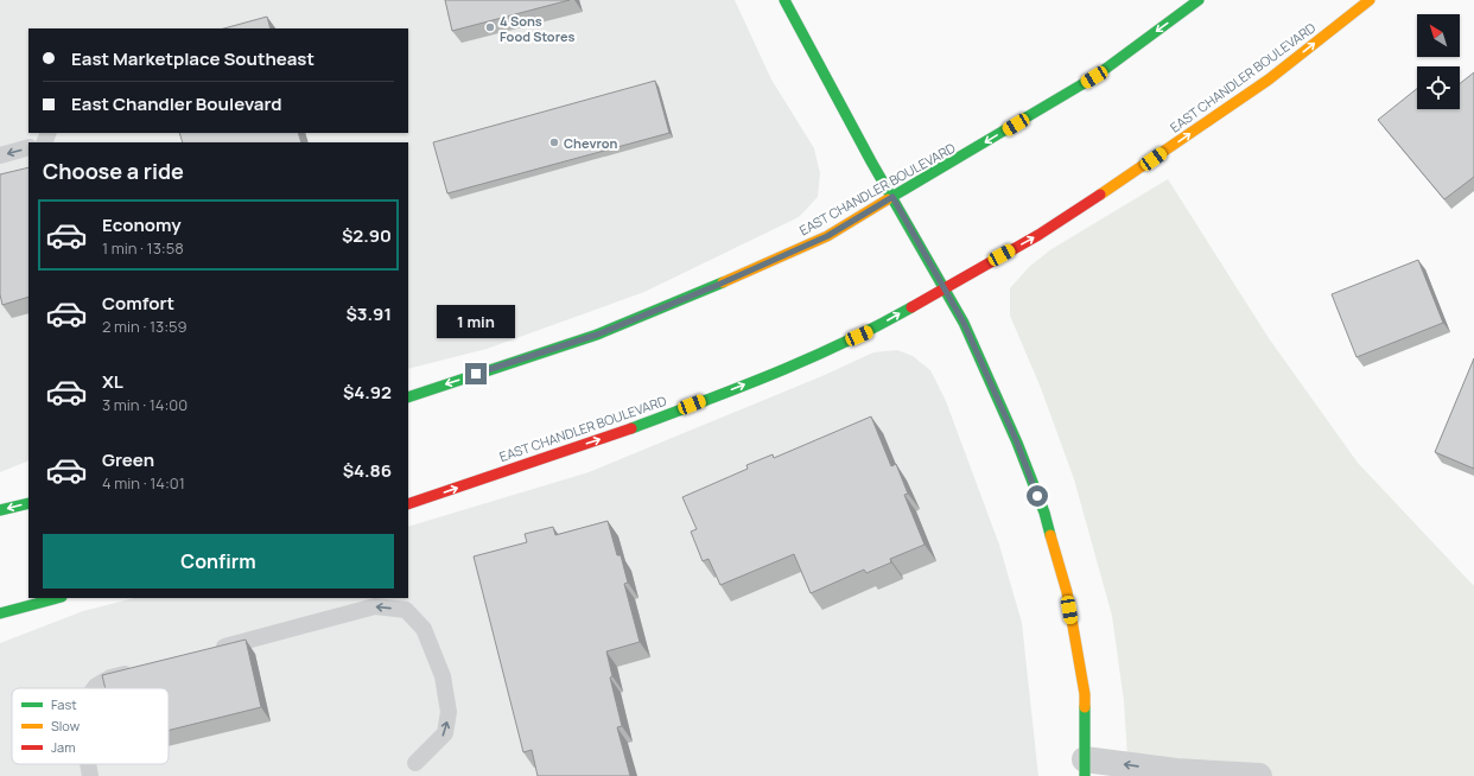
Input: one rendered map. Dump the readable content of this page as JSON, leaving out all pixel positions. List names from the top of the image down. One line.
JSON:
{"streets":{"main road":["EAST CHANDLER BOULEVARD"]},"places":["4 Sons Food Stores","Chevron"],"legend":["Fast","Slow","Jam"],"north":"top left","page":{"banner":["East Marketplace Southeast","East Chandler Boulevard"],"heading":"Choose a ride","list":[{"name":"Economy","note":"1 min · 13:58","value":"$2.90"},{"name":"Comfort","note":"2 min · 13:59","value":"$3.91"},{"name":"XL","note":"3 min · 14:00","value":"$4.92"},{"name":"Green","note":"4 min · 14:01","value":"$4.86"}],"bubble":"1 min","buttons":"Confirm"}}
